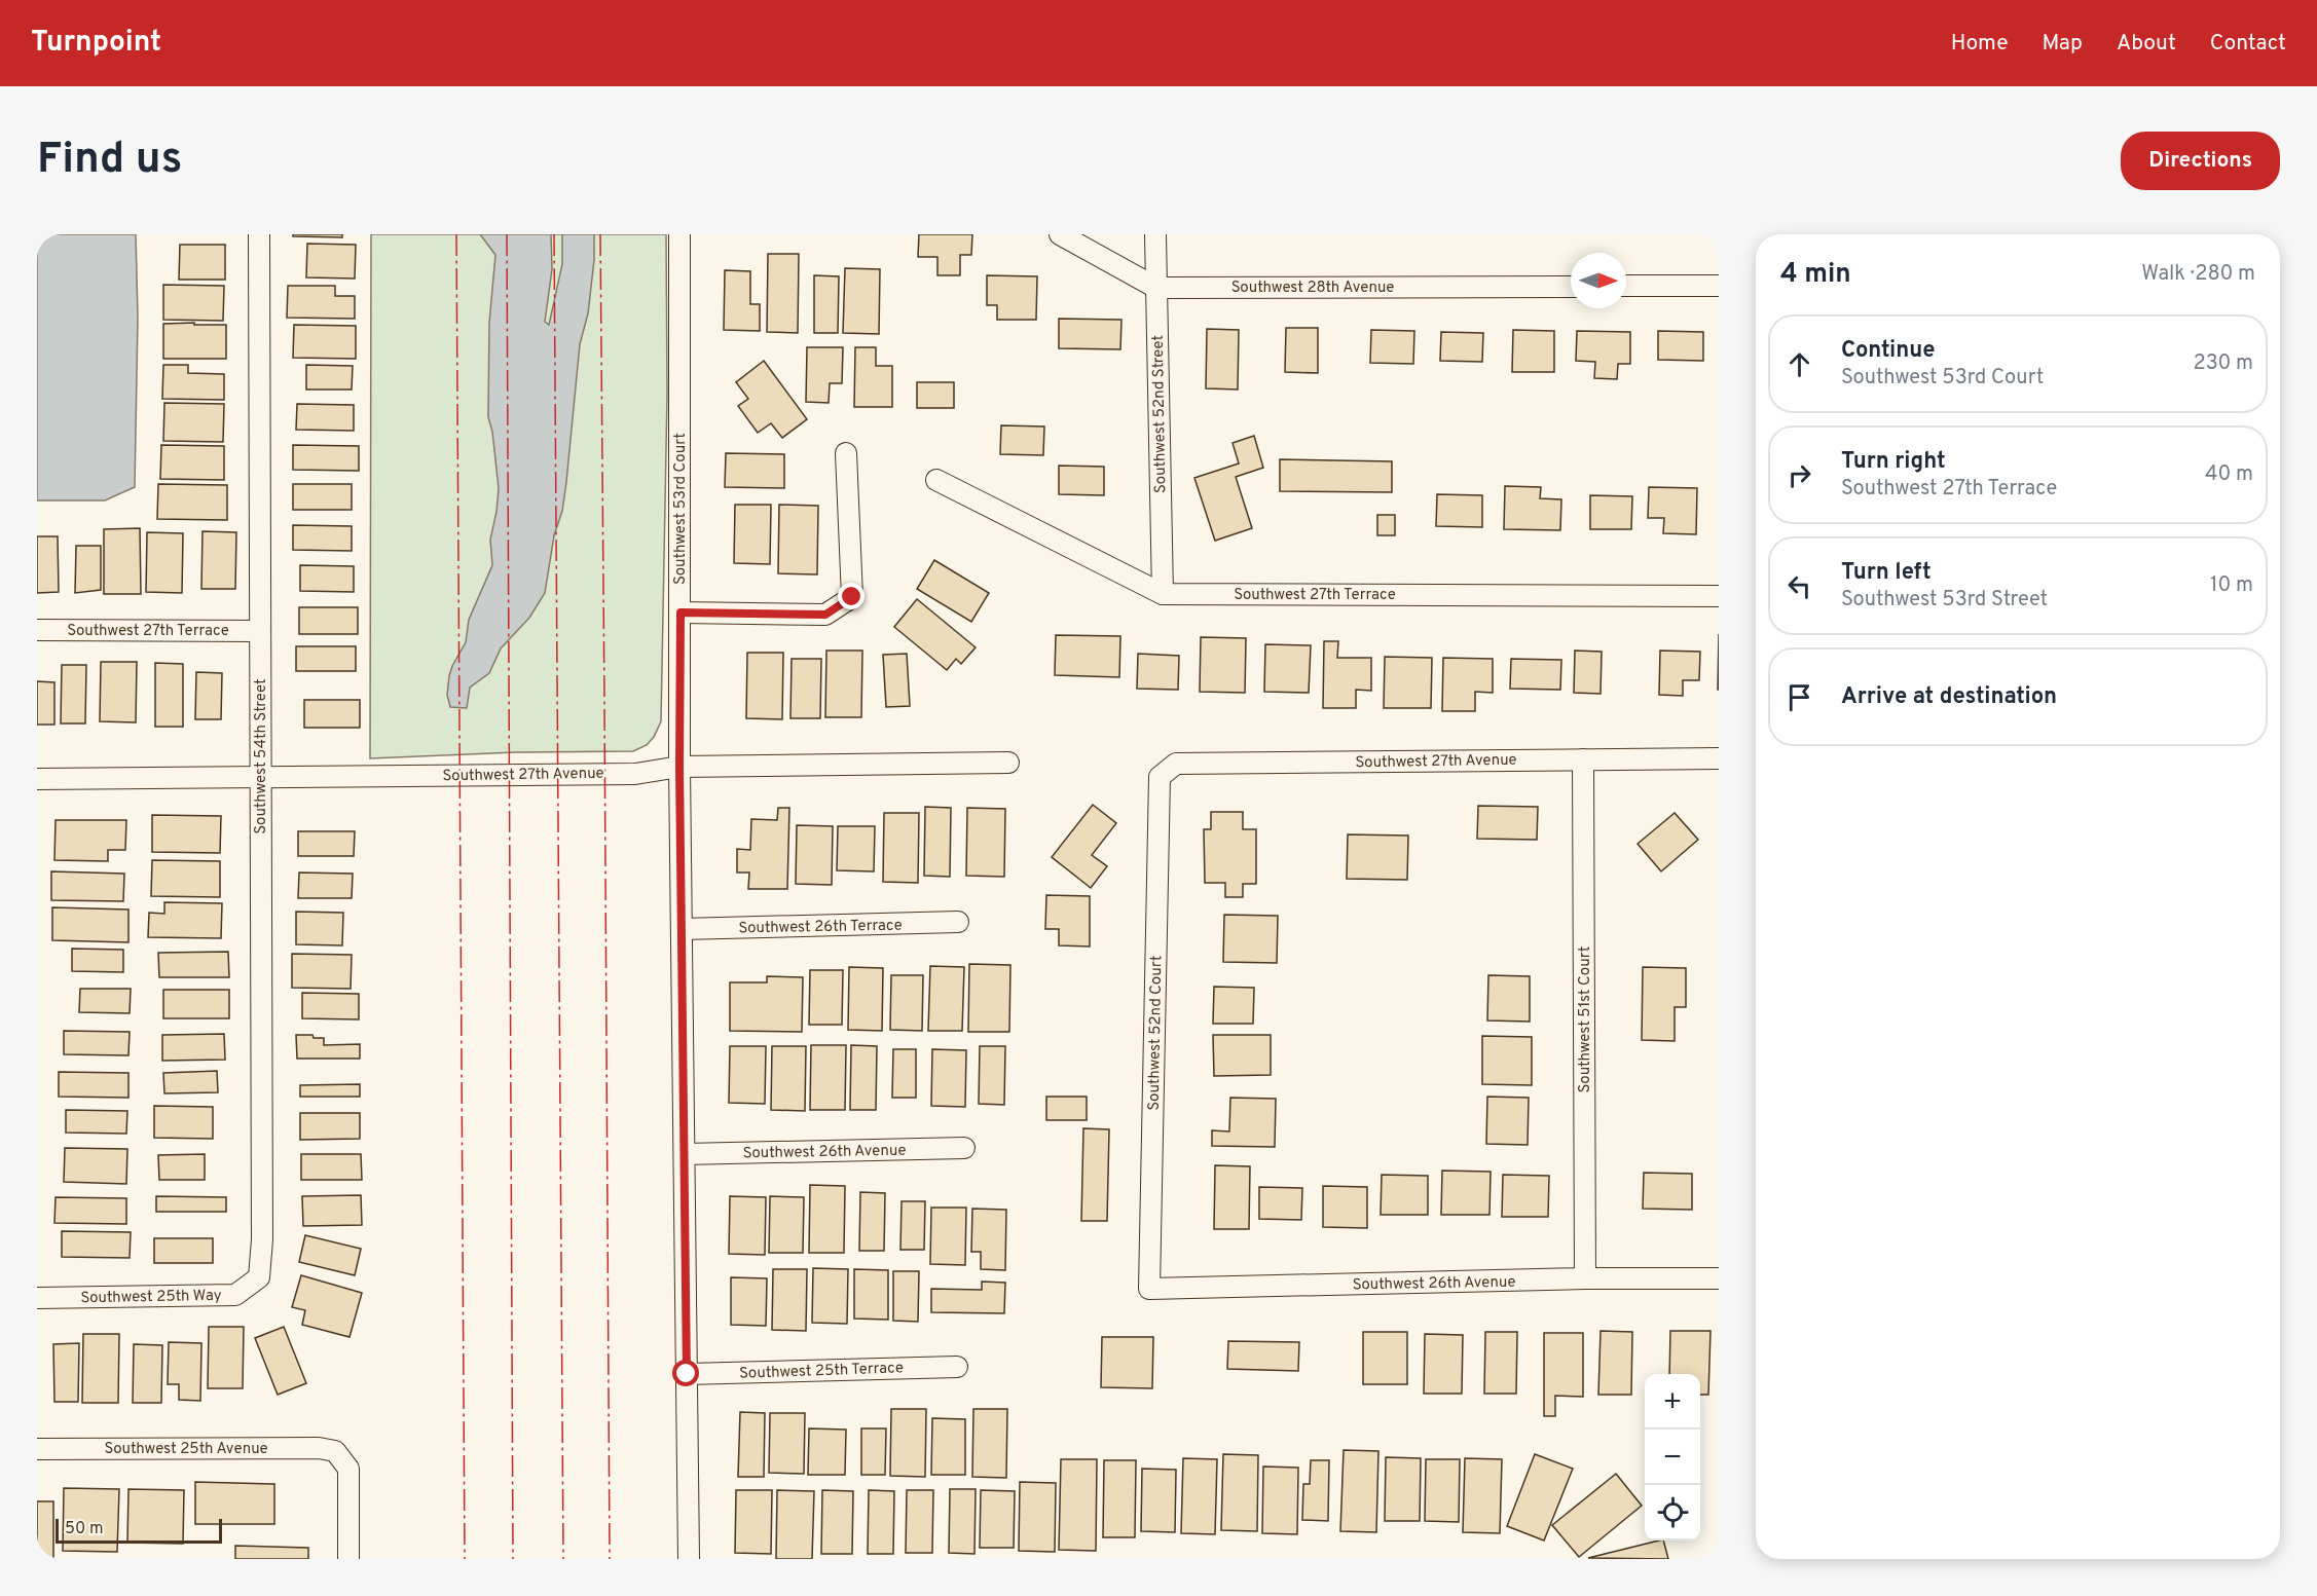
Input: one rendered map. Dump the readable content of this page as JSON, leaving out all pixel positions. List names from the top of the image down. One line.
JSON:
{"streets":{"street":["Southwest 28th Avenue","Southwest 52nd Street","Southwest 53rd Court","Southwest 27th Terrace","Southwest 54th Street","Southwest 27th Avenue","Southwest 26th Terrace","Southwest 51st Court","Southwest 52nd Court","Southwest 26th Avenue","Southwest 25th Way","Southwest 25th Terrace","Southwest 25th Avenue"]},"crossings":[["Southwest 28th Avenue","Southwest 52nd Street"],["Southwest 52nd Street","Southwest 27th Terrace"],["Southwest 53rd Court","Southwest 27th Avenue"],["Southwest 53rd Court","Southwest 26th Terrace"],["Southwest 53rd Court","Southwest 26th Avenue"],["Southwest 53rd Court","Southwest 25th Terrace"],["Southwest 27th Terrace","Southwest 54th Street"],["Southwest 54th Street","Southwest 27th Avenue"],["Southwest 54th Street","Southwest 25th Way"],["Southwest 27th Avenue","Southwest 51st Court"],["Southwest 27th Avenue","Southwest 52nd Court"],["Southwest 51st Court","Southwest 26th Avenue"],["Southwest 52nd Court","Southwest 26th Avenue"]],"scale_bar":"50 m","north":"right","page":{"header":"Turnpoint","nav":["Home","Map","About","Contact"],"buttons":"Directions","title":"Find us","heading":["4 min","Walk · 280 m"],"list":[["Continue","Southwest 53rd Court","230 m"],["Turn right","Southwest 27th Terrace","40 m"],["Turn left","Southwest 53rd Street","10 m"],"Arrive at destination"],"map_buttons":["+","−"],"scale":"50 m"}}
